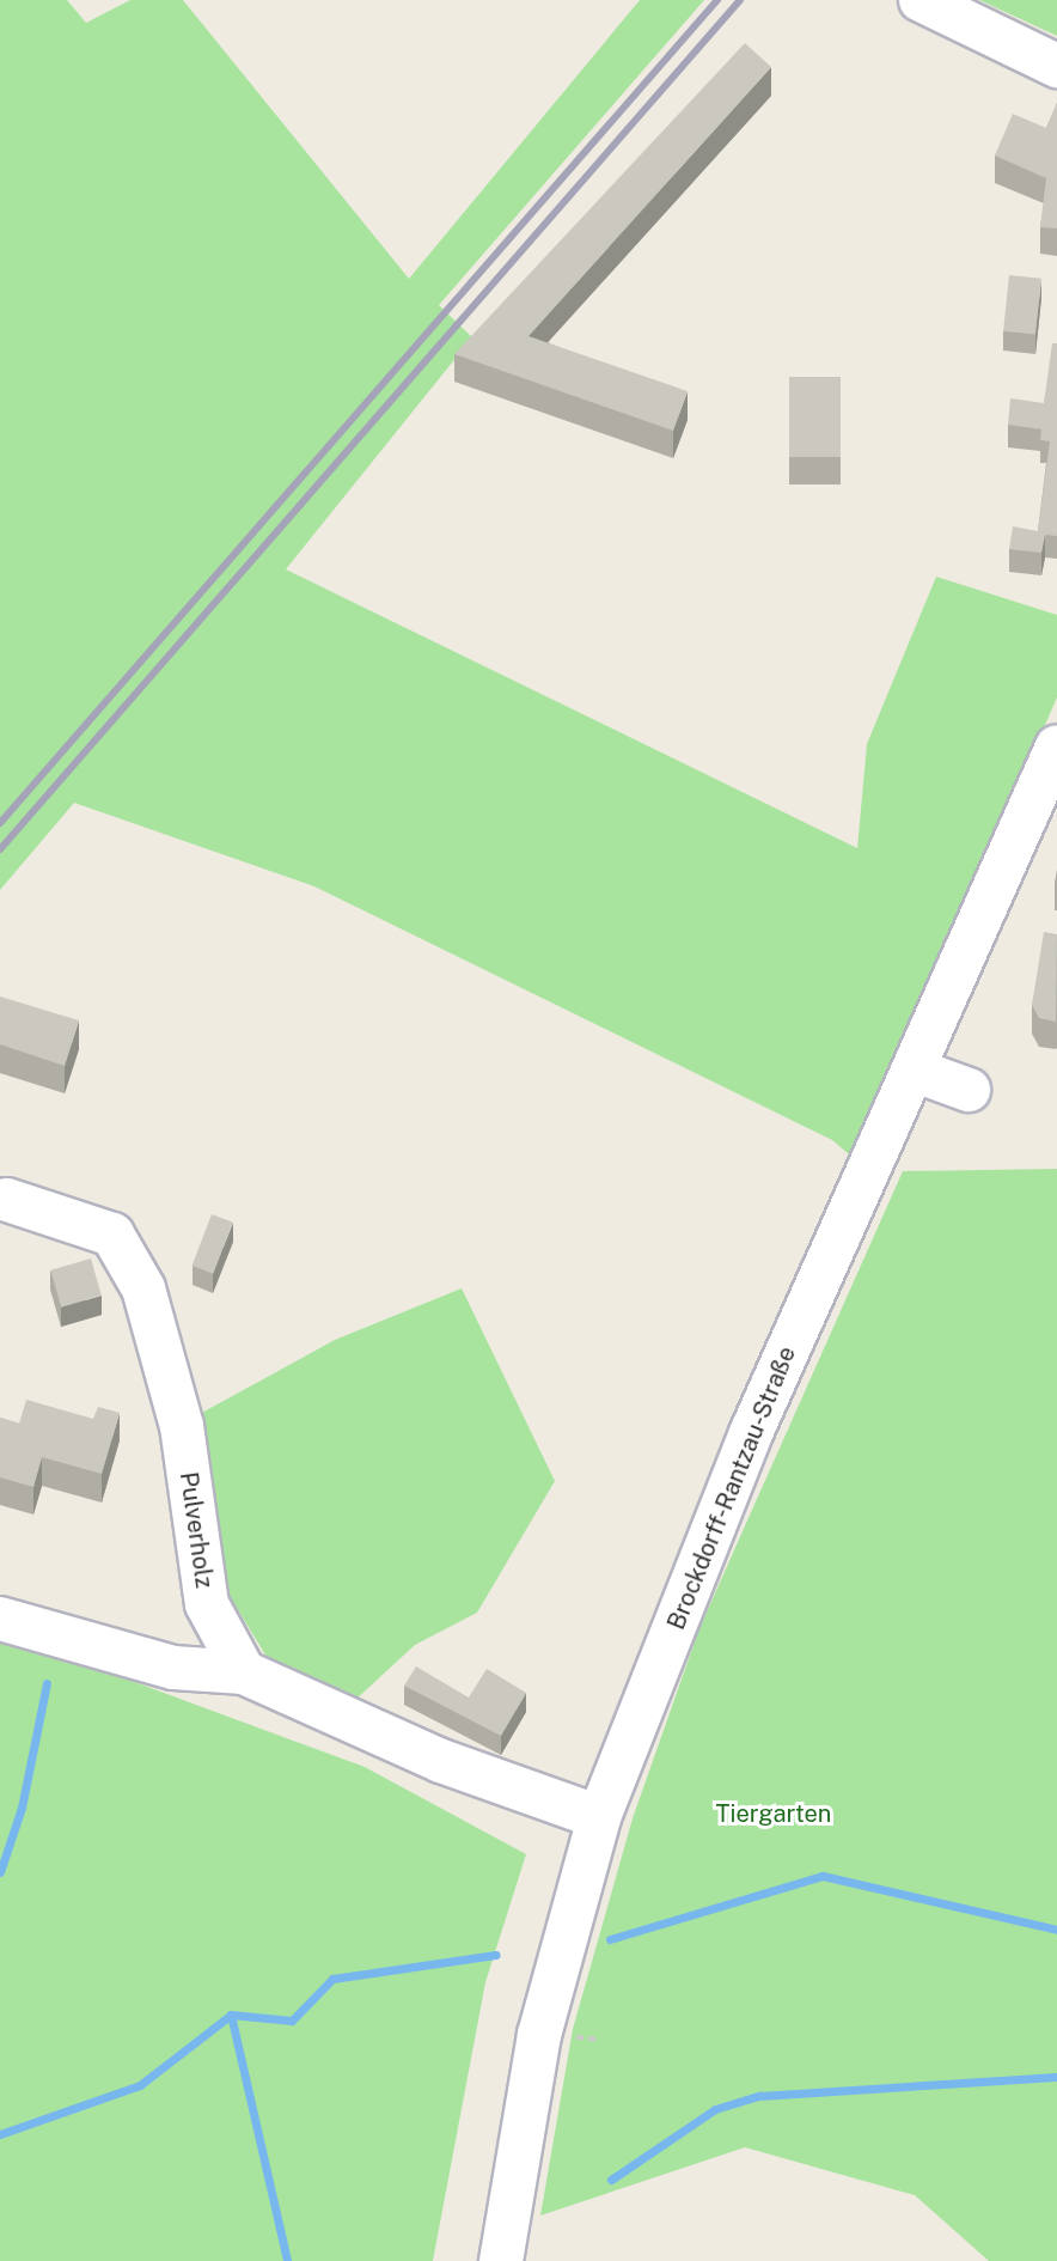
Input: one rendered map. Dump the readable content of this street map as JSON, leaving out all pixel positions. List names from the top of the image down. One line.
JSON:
{"streets":{"street":["Brockdorff-Rantzau-Straße","Pulverholz"]},"parks":["Tiergarten"]}
